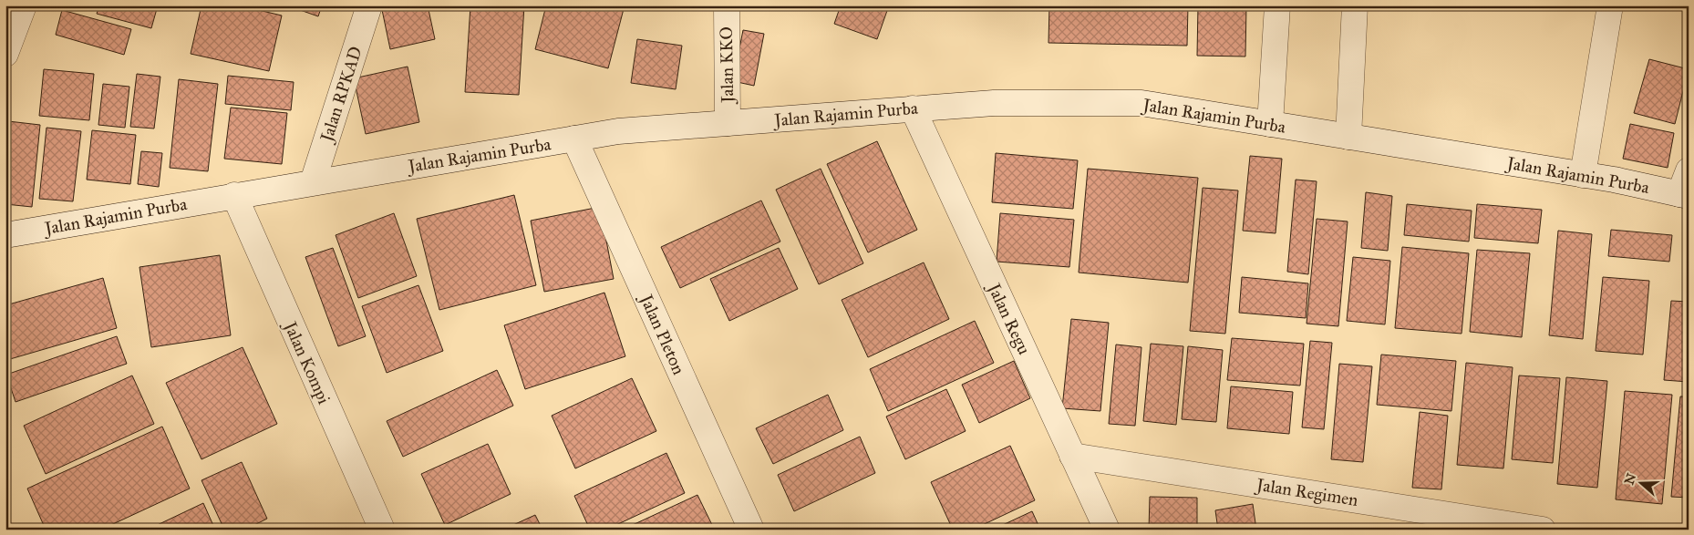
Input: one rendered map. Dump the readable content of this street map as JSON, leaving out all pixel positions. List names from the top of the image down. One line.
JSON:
{"streets":{"street":["Jalan KKO","Jalan RPKAD","Jalan Rajamin Purba","Jalan Regu","Jalan Pleton","Jalan Kompi","Jalan Regimen"]},"crossings":[["Jalan KKO","Jalan Rajamin Purba"],["Jalan RPKAD","Jalan Rajamin Purba"],["Jalan Rajamin Purba","Jalan Regu"],["Jalan Rajamin Purba","Jalan Pleton"],["Jalan Rajamin Purba","Jalan Kompi"],["Jalan Regu","Jalan Regimen"]],"north":"left"}
